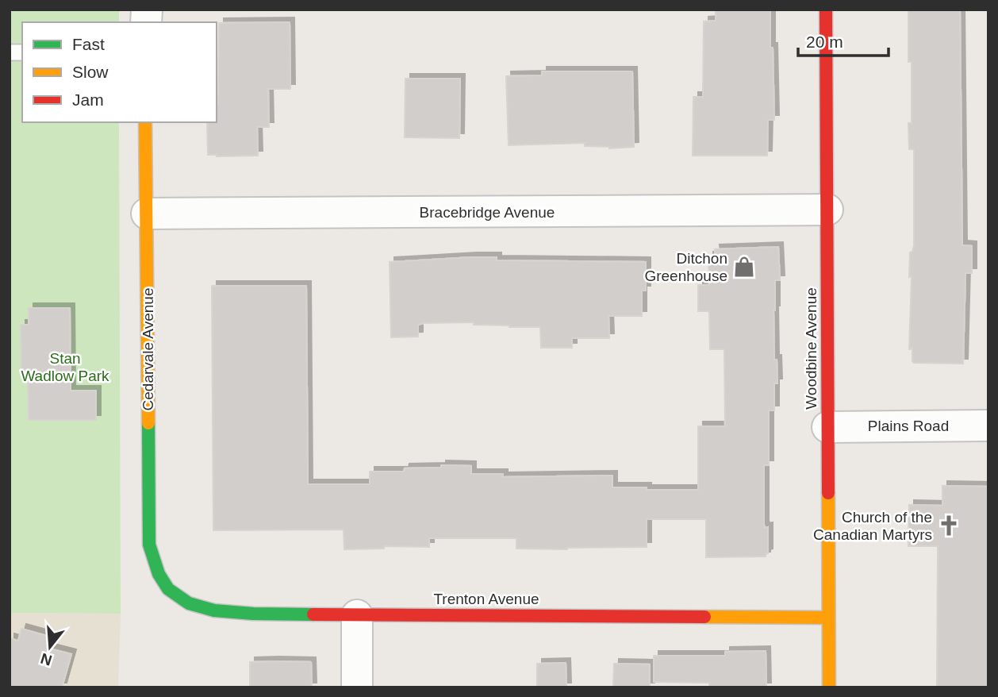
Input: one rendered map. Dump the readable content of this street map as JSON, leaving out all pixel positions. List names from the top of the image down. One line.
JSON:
{"streets":{"street":["Bracebridge Avenue","Woodbine Avenue","Cedarvale Avenue","Plains Road","Trenton Avenue"]},"crossings":[["Bracebridge Avenue","Woodbine Avenue"],["Bracebridge Avenue","Cedarvale Avenue"],["Woodbine Avenue","Plains Road"],["Woodbine Avenue","Trenton Avenue"],["Cedarvale Avenue","Trenton Avenue"]],"parks":["Stan Wadlow Park"],"places":{"shop":["Ditchon Greenhouse"],"church":["Church of the Canadian Martyrs"]},"legend":["Fast","Slow","Jam"],"scale_bar":"20 m","north":"bottom"}
